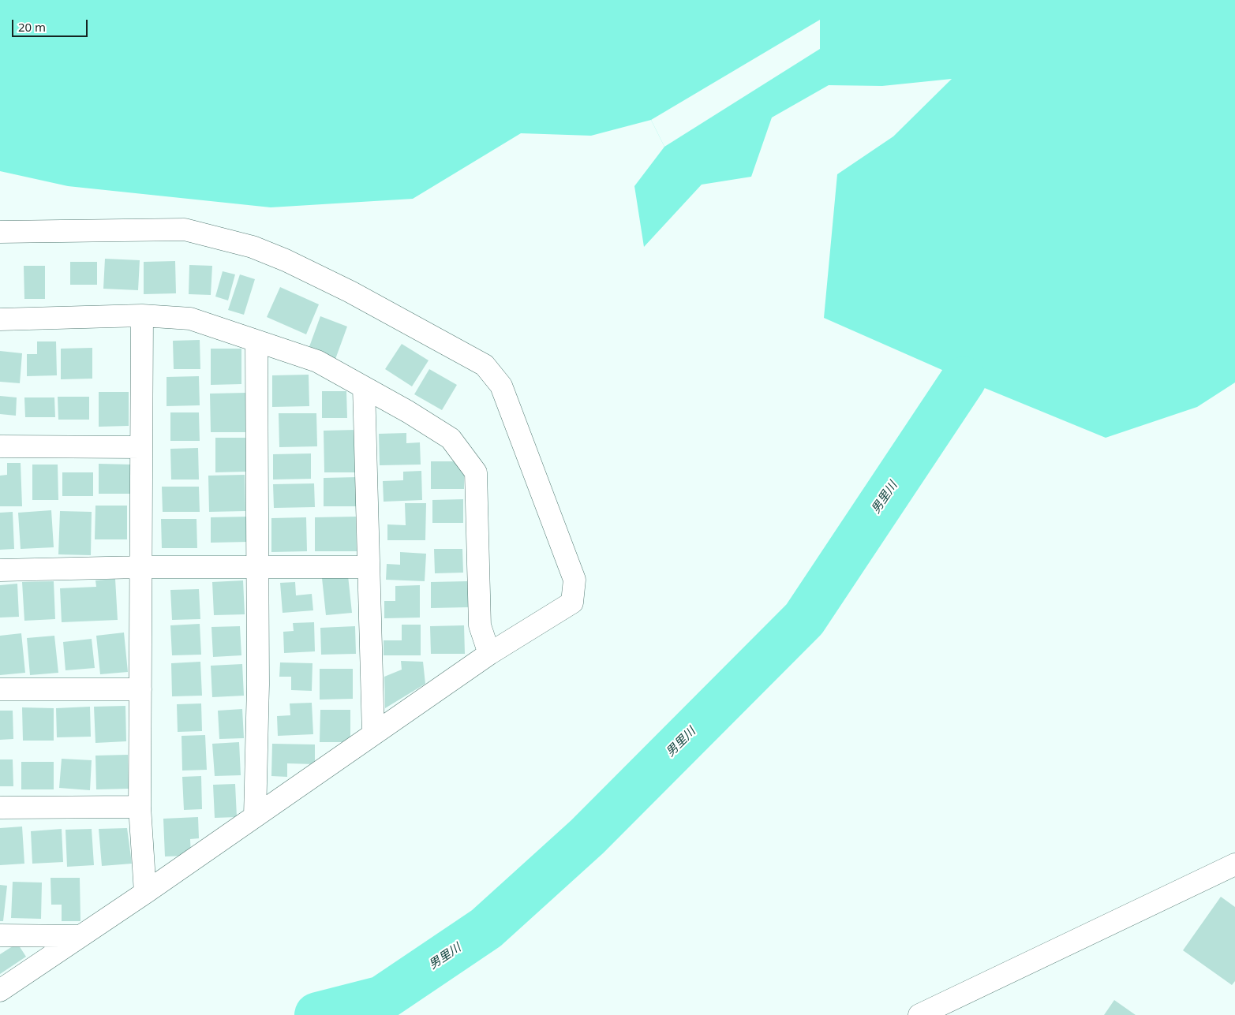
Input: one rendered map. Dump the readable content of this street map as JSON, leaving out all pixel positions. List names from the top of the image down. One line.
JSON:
{"water":["男里川"],"scale_bar":"20 m"}
